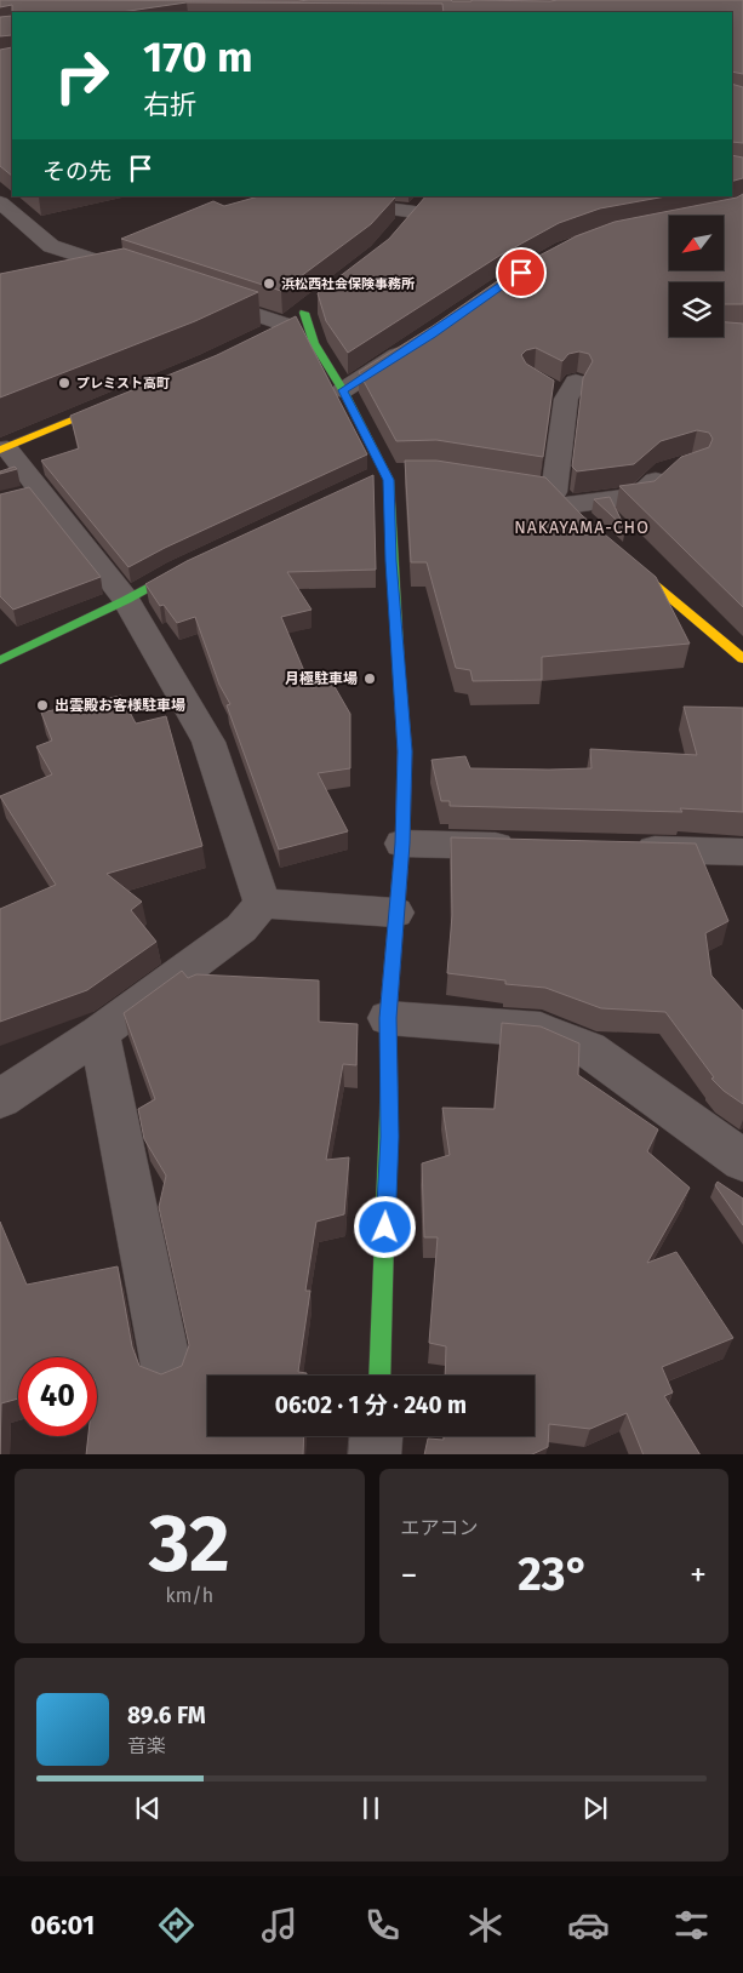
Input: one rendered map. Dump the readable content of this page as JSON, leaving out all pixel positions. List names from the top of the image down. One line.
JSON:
{"districts":["NAKAYAMA-CHO"],"places":["浜松西社会保険事務所","プレミスト高町","月極駐車場","出雲殿お客様駐車場"],"north":"bottom left","page":{"turn":["170 m","右折"],"then":"その先","limit":"40","trip":"06:02 · 1 分 · 240 m","tile":[["32","km/h"],"エアコン"],"heat":["−","23°","+"],"song":["89.6 FM","音楽"],"tabs":"06:01"}}
